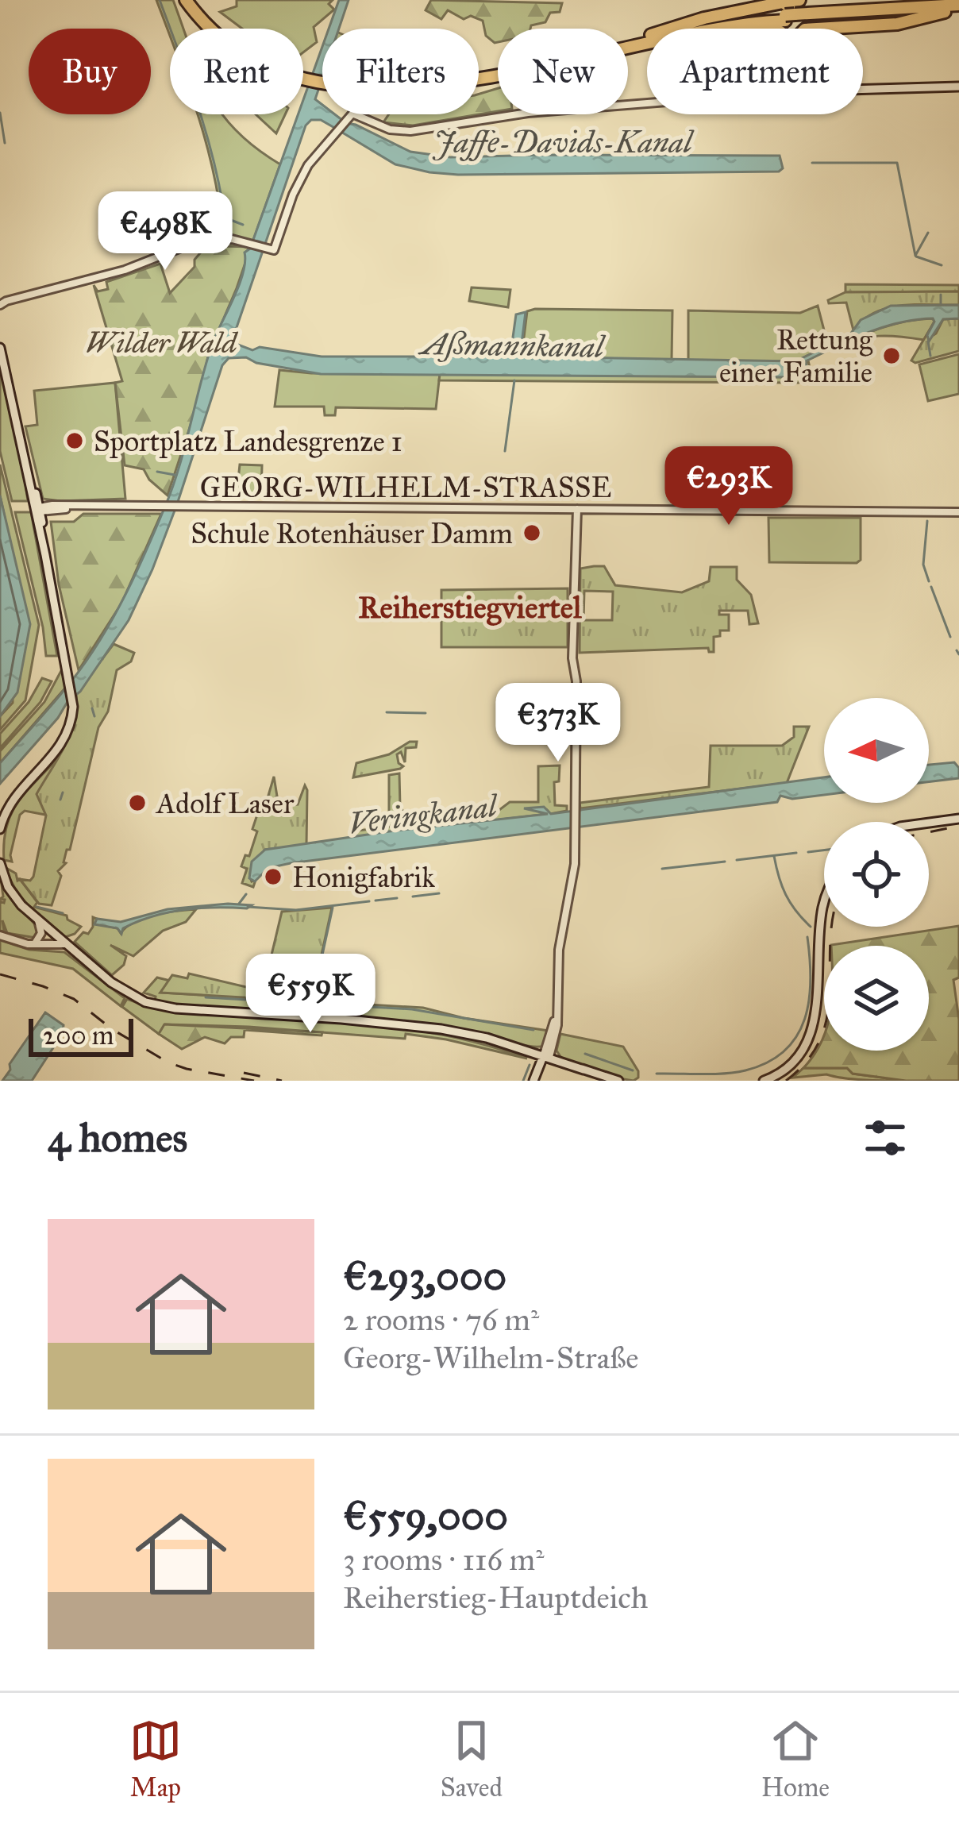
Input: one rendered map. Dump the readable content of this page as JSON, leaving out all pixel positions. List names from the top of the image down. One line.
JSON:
{"streets":{"street":["GEORG-WILHELM-STRASSE"]},"districts":["Reiherstiegviertel"],"water":["Jaffe-Davids-Kanal","Aßmannkanal","Veringkanal"],"parks":["Wilder Wald"],"places":["Rettung einer Familie","Sportplatz Landesgrenze 1","Schule Rotenhäuser Damm","Adolf Laser","Honigfabrik"],"scale_bar":"200 m","north":"left","page":{"chip":["Buy","Rent","Filters","New","Apartment"],"price":["€498K","€293K","€373K","€559K"],"scale":"200 m","heading":"4 homes","list":[{"name":"€293,000","note":"2 rooms · 76 m² · Georg-Wilhelm-Straße"},{"name":"€559,000","note":"3 rooms · 116 m² · Reiherstieg-Hauptdeich"}],"tabs":["Map","Saved","Home"]}}
